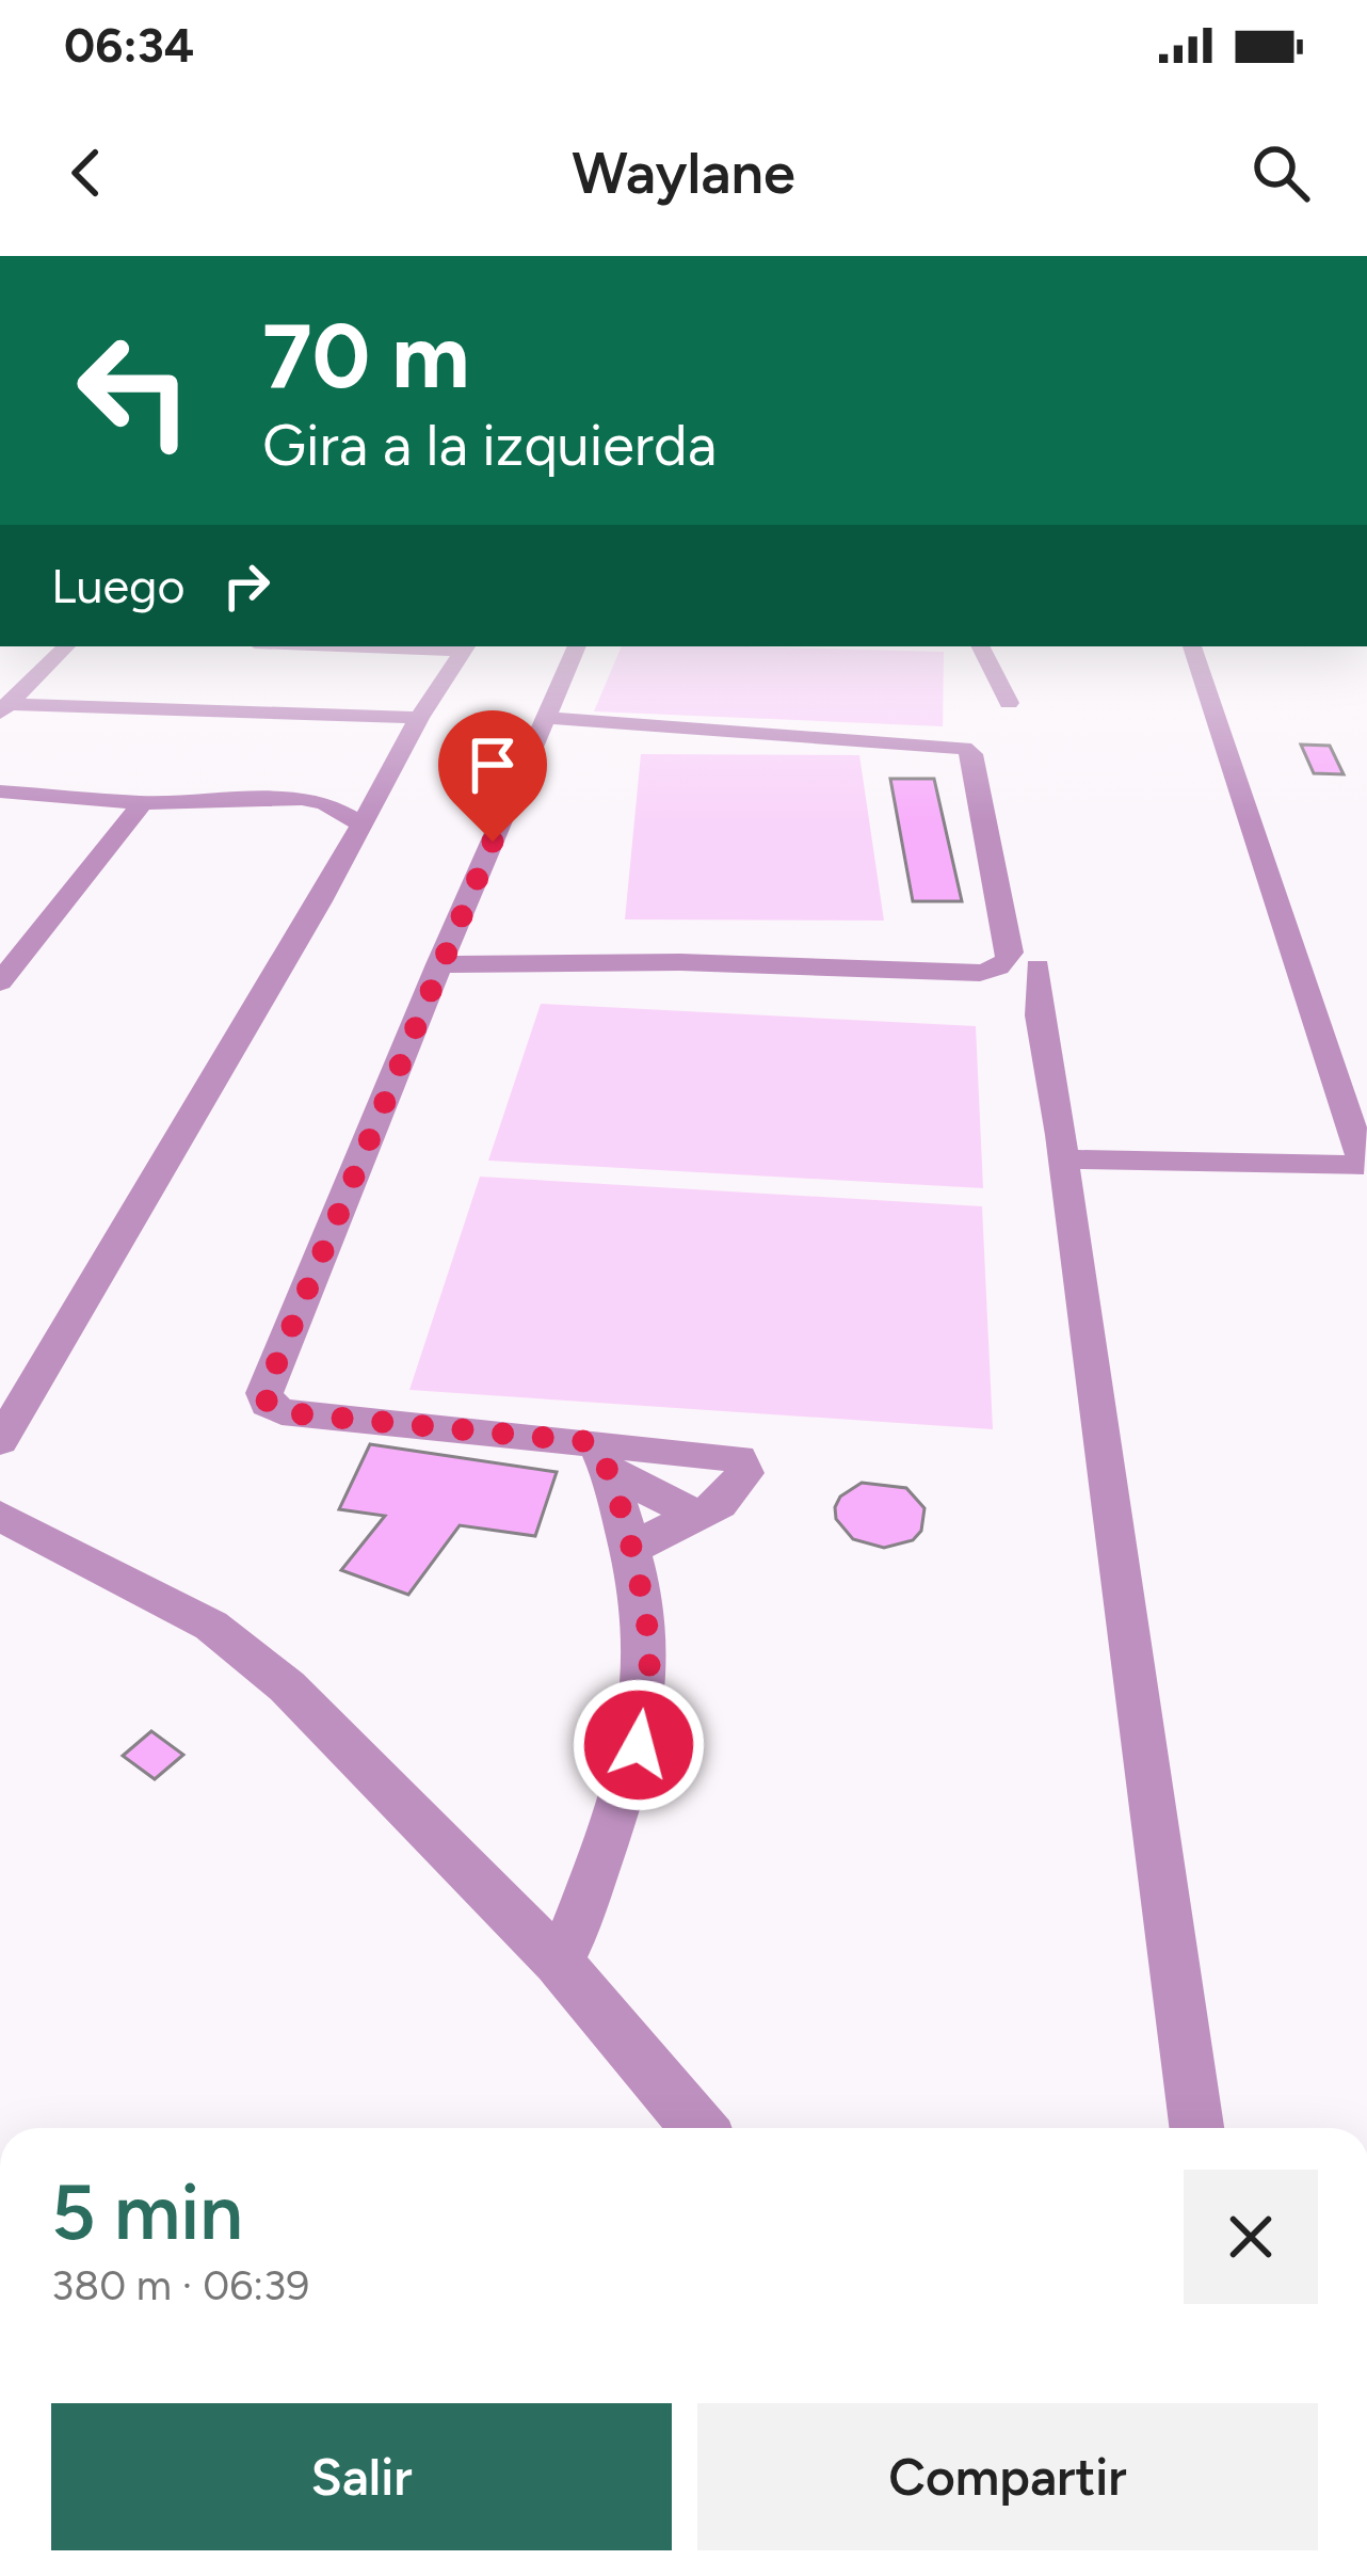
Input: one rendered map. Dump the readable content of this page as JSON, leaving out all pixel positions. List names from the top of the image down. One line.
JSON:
{"page":{"status":"06:34","header":"Waylane","turn":["70 m","Gira a la izquierda"],"then":"Luego","heading":["5 min","380 m · 06:39"],"buttons":["Salir","Compartir"]}}
